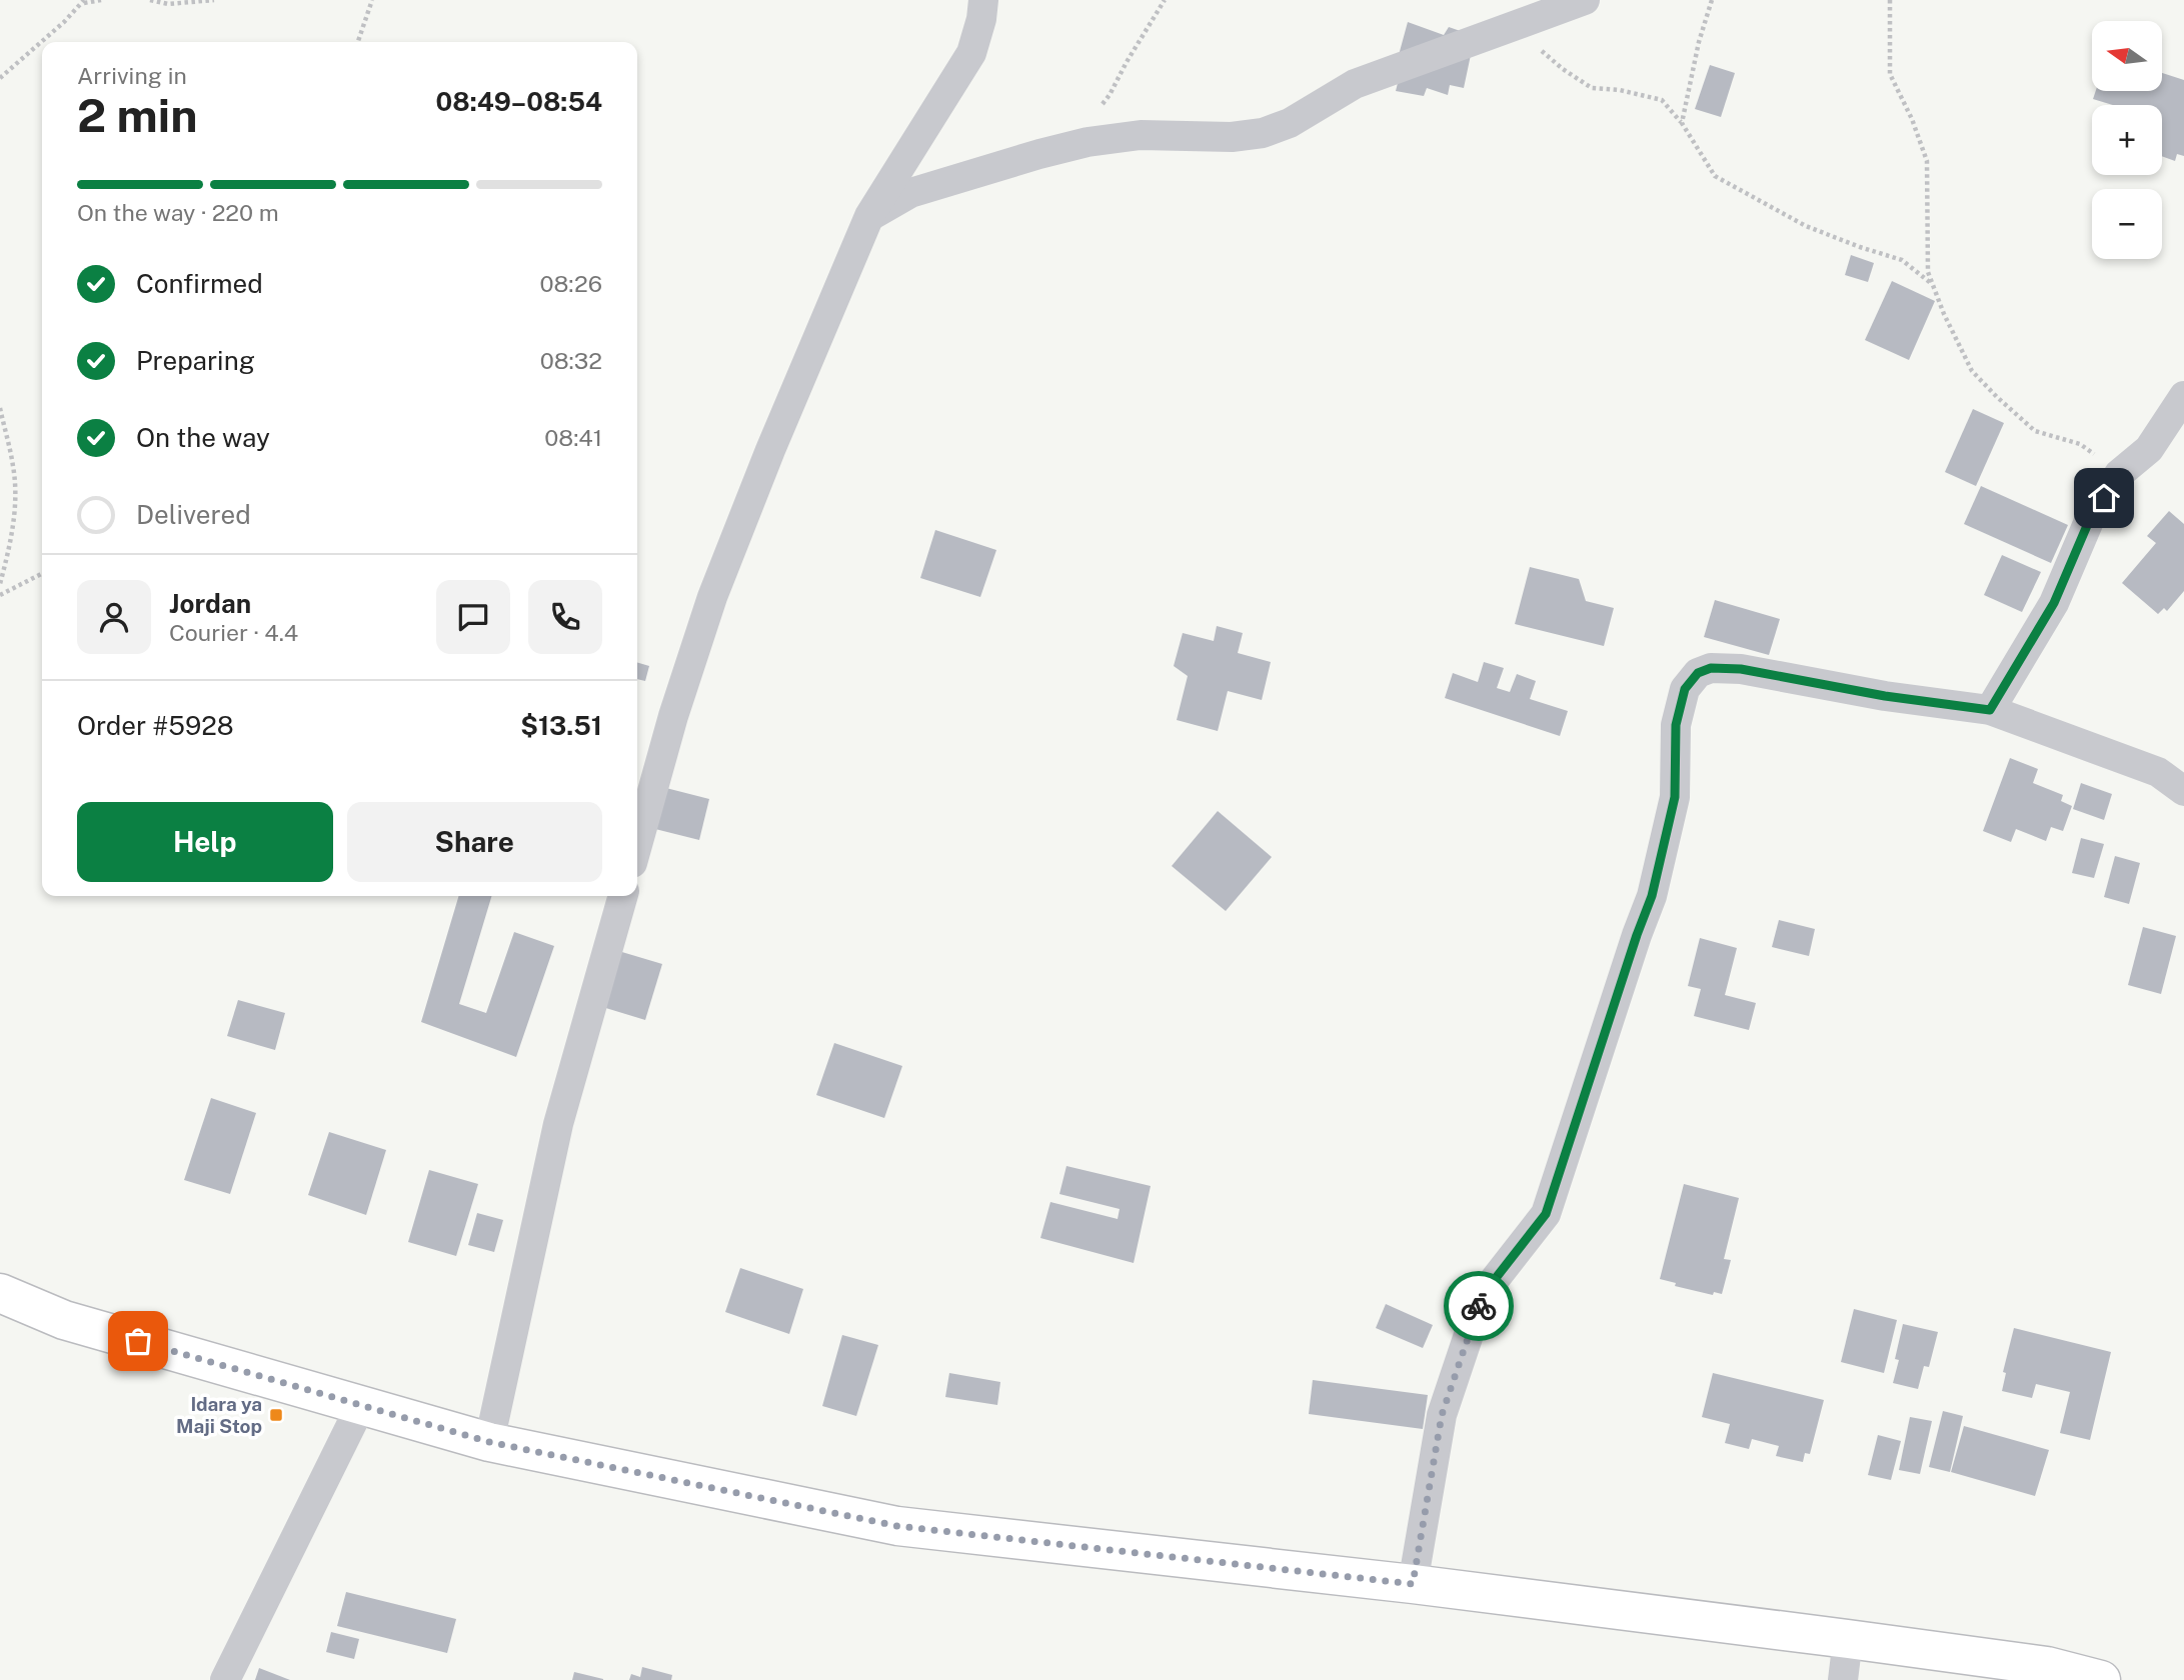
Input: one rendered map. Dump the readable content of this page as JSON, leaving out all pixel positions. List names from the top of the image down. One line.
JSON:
{"places":{"transit":["Idara ya Maji Stop"]},"north":"left","page":{"map_buttons":["+","−"],"heading":["2 min","Arriving in","08:49–08:54"],"panel":["Jordan","Courier · 4.4","Order #5928","$13.51"],"bar":"On the way · 220 m","list":[["Confirmed","08:26"],["Preparing","08:32"],["On the way","08:41"],"Delivered"],"buttons":["Help","Share"]}}
